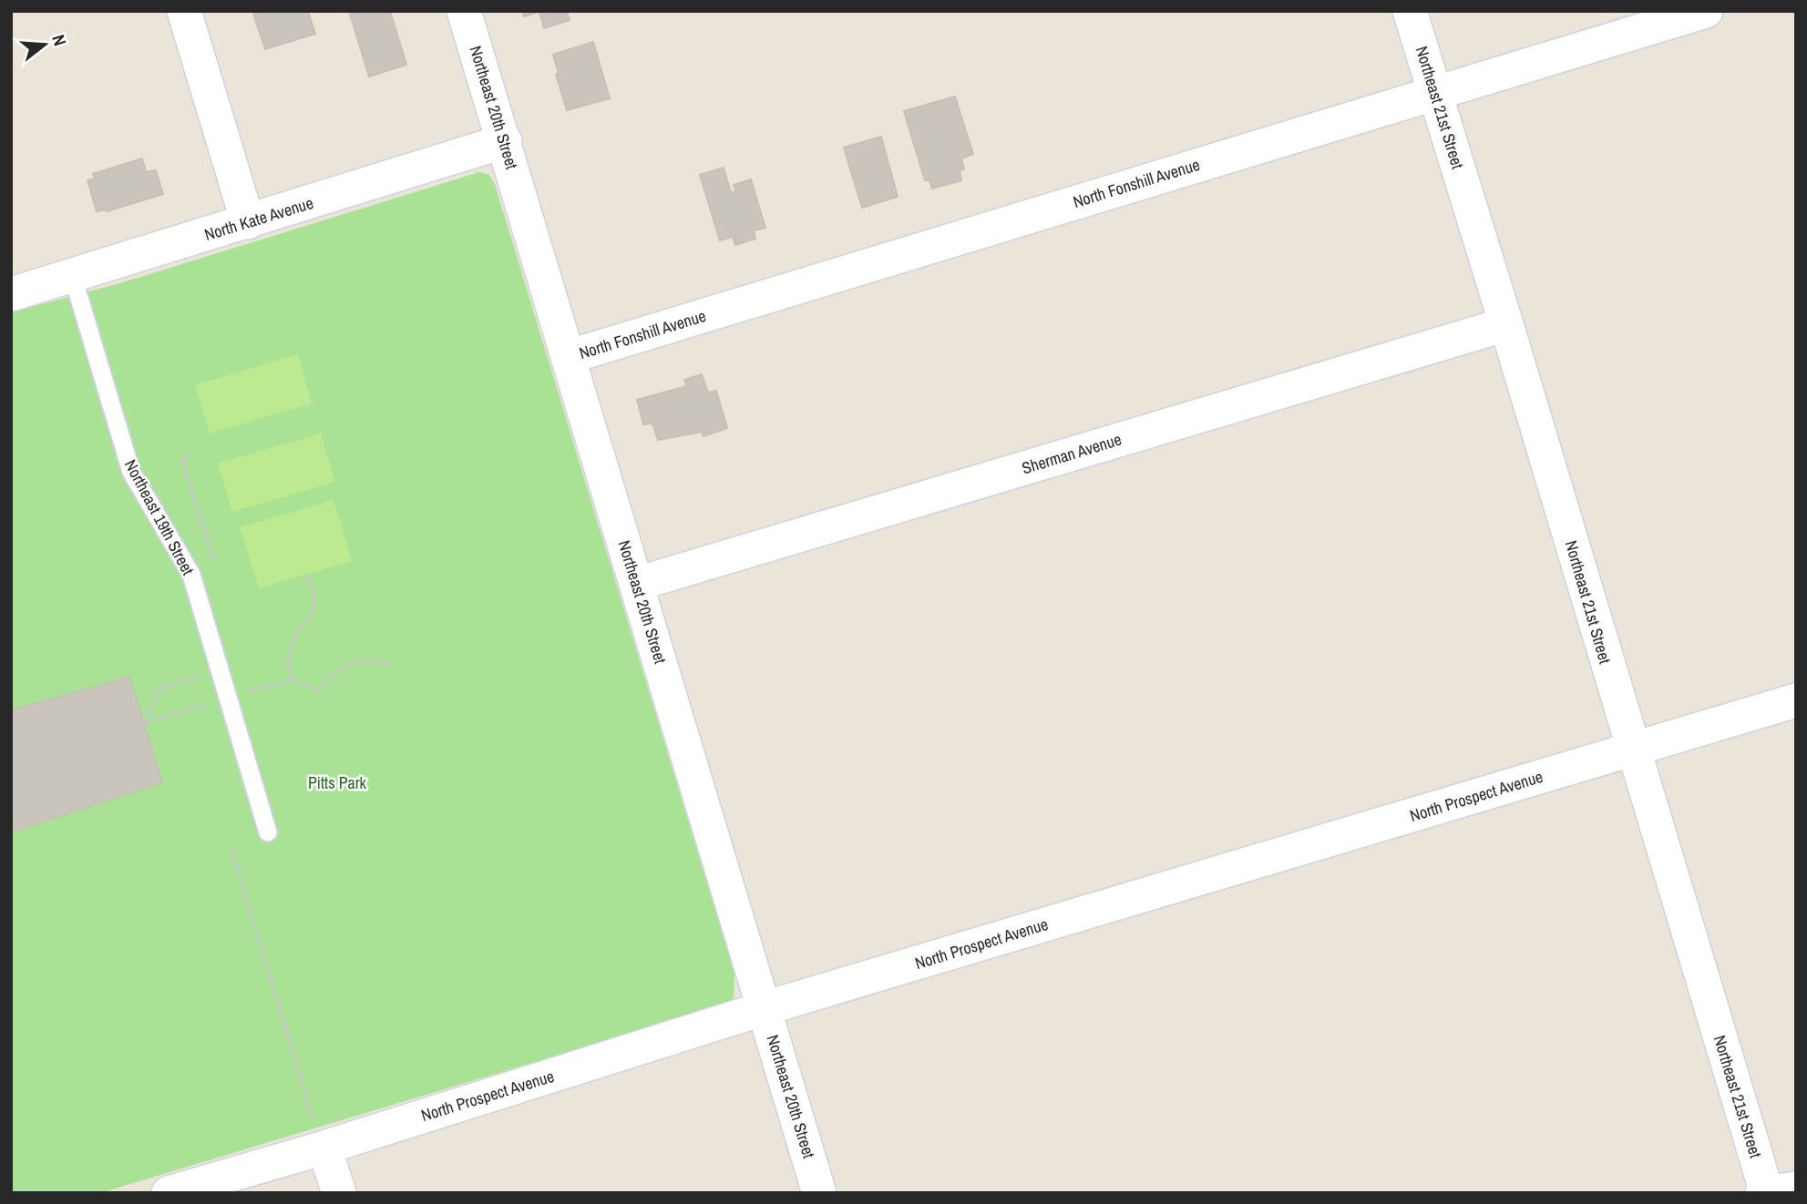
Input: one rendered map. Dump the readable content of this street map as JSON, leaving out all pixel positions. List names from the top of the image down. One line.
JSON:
{"streets":{"street":["Northeast 20th Street","Northeast 21st Street","North Fonshill Avenue","North Kate Avenue","Sherman Avenue","North Prospect Avenue"],"lane":["Northeast 19th Street"]},"crossings":[["Northeast 20th Street","North Fonshill Avenue"],["Northeast 20th Street","North Kate Avenue"],["Northeast 20th Street","Sherman Avenue"],["Northeast 20th Street","North Prospect Avenue"],["Northeast 21st Street","North Fonshill Avenue"],["Northeast 21st Street","Sherman Avenue"],["Northeast 21st Street","North Prospect Avenue"],["North Kate Avenue","Northeast 19th Street"]],"parks":["Pitts Park"],"north":"right"}
